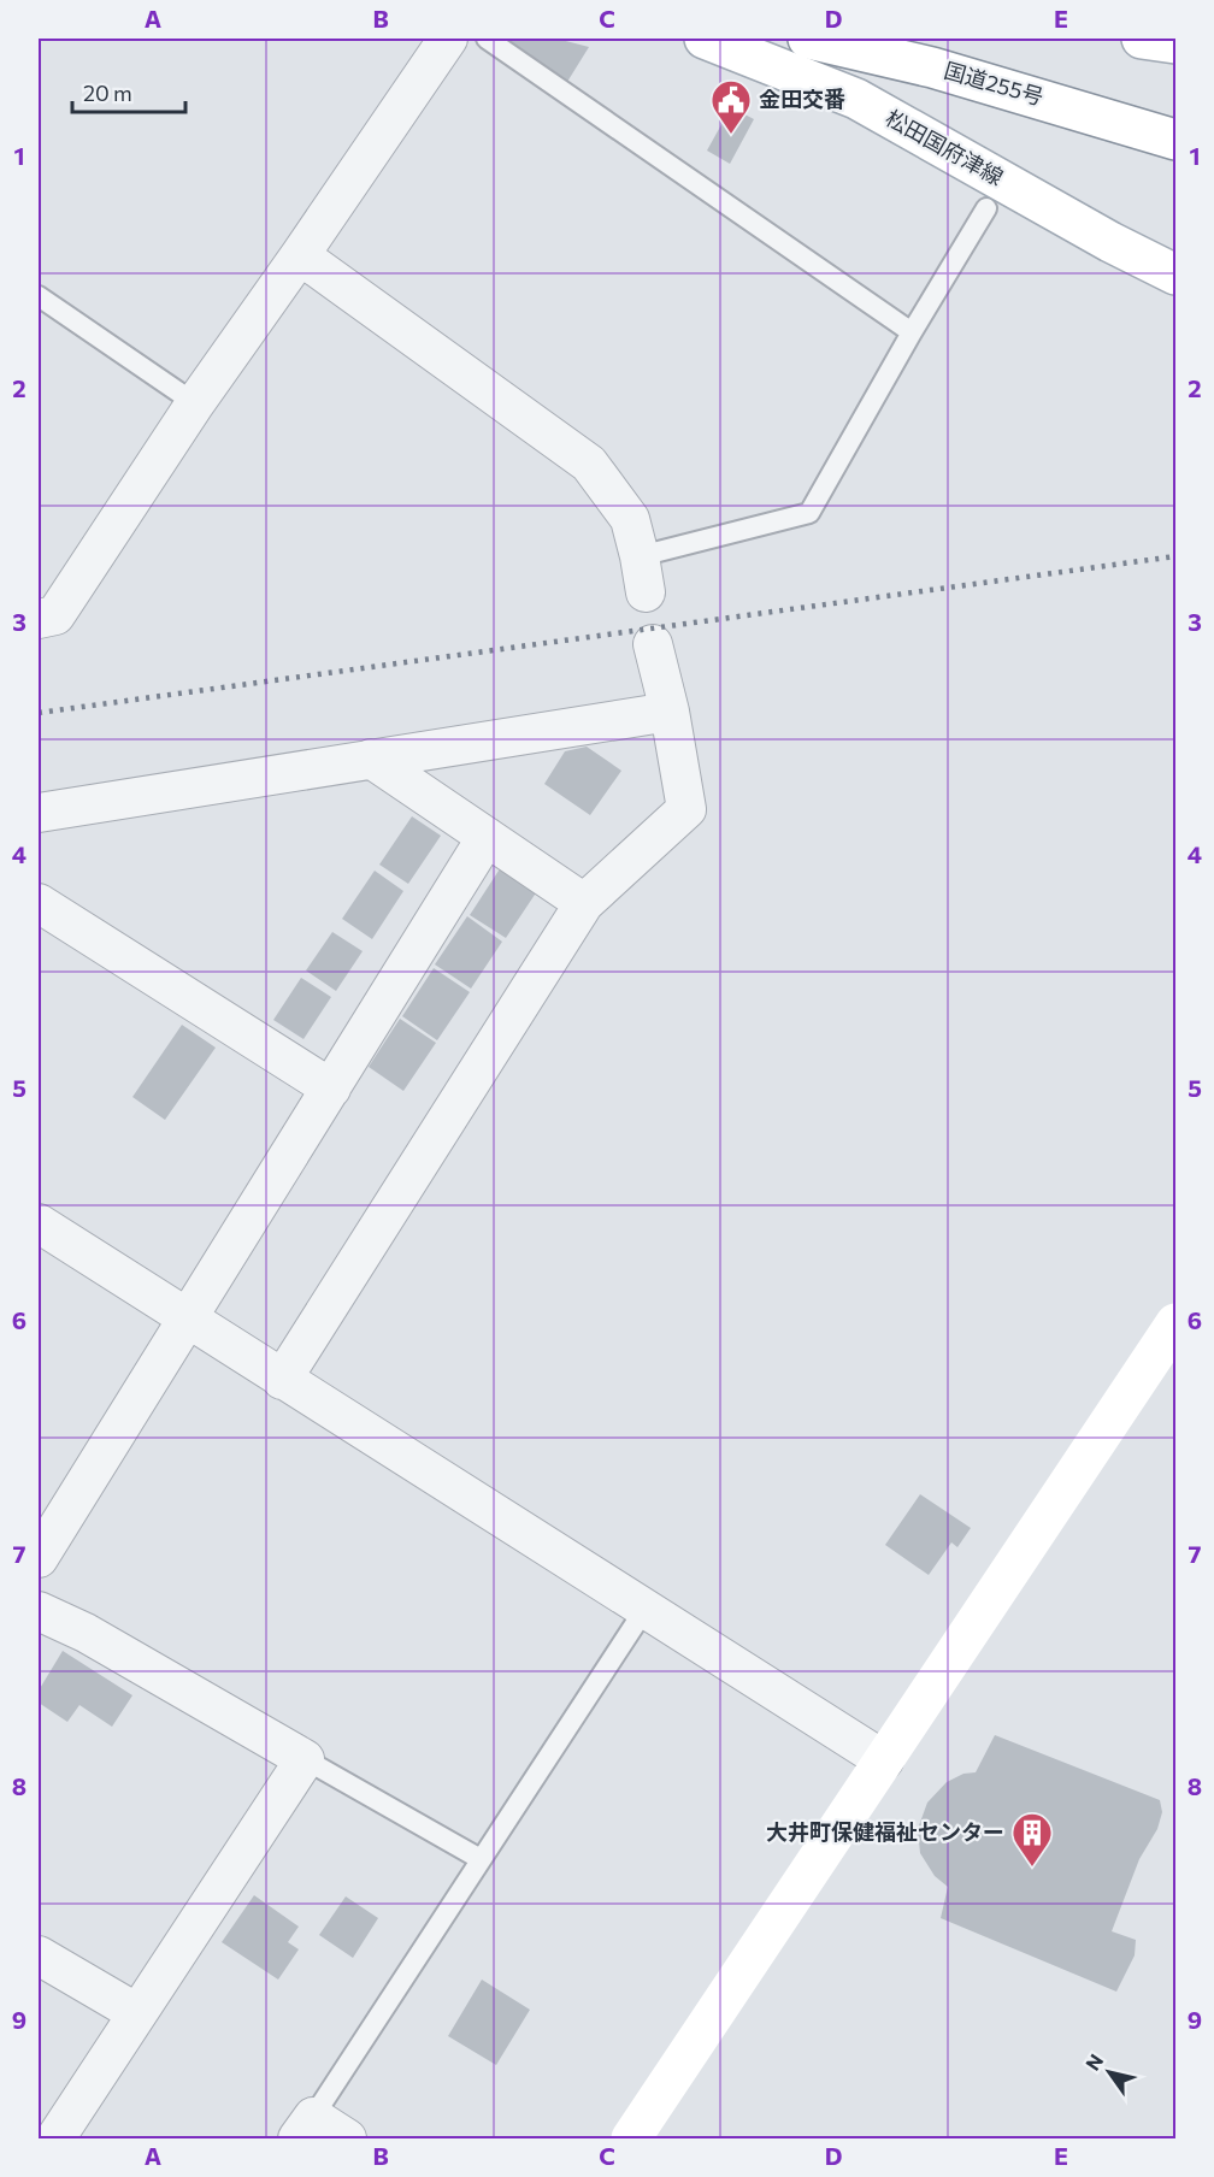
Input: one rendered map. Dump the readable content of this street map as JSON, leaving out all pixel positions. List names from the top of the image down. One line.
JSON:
{"streets":{"main road":["国道255号","松田国府津線"]},"places":{"public building":["金田交番"],"building":["大井町保健福祉センター"]},"scale_bar":"20 m","north":"top left","grid":{"columns":["A","B","C","D","E"],"rows":["1","2","3","4","5","6","7","8","9"]}}
